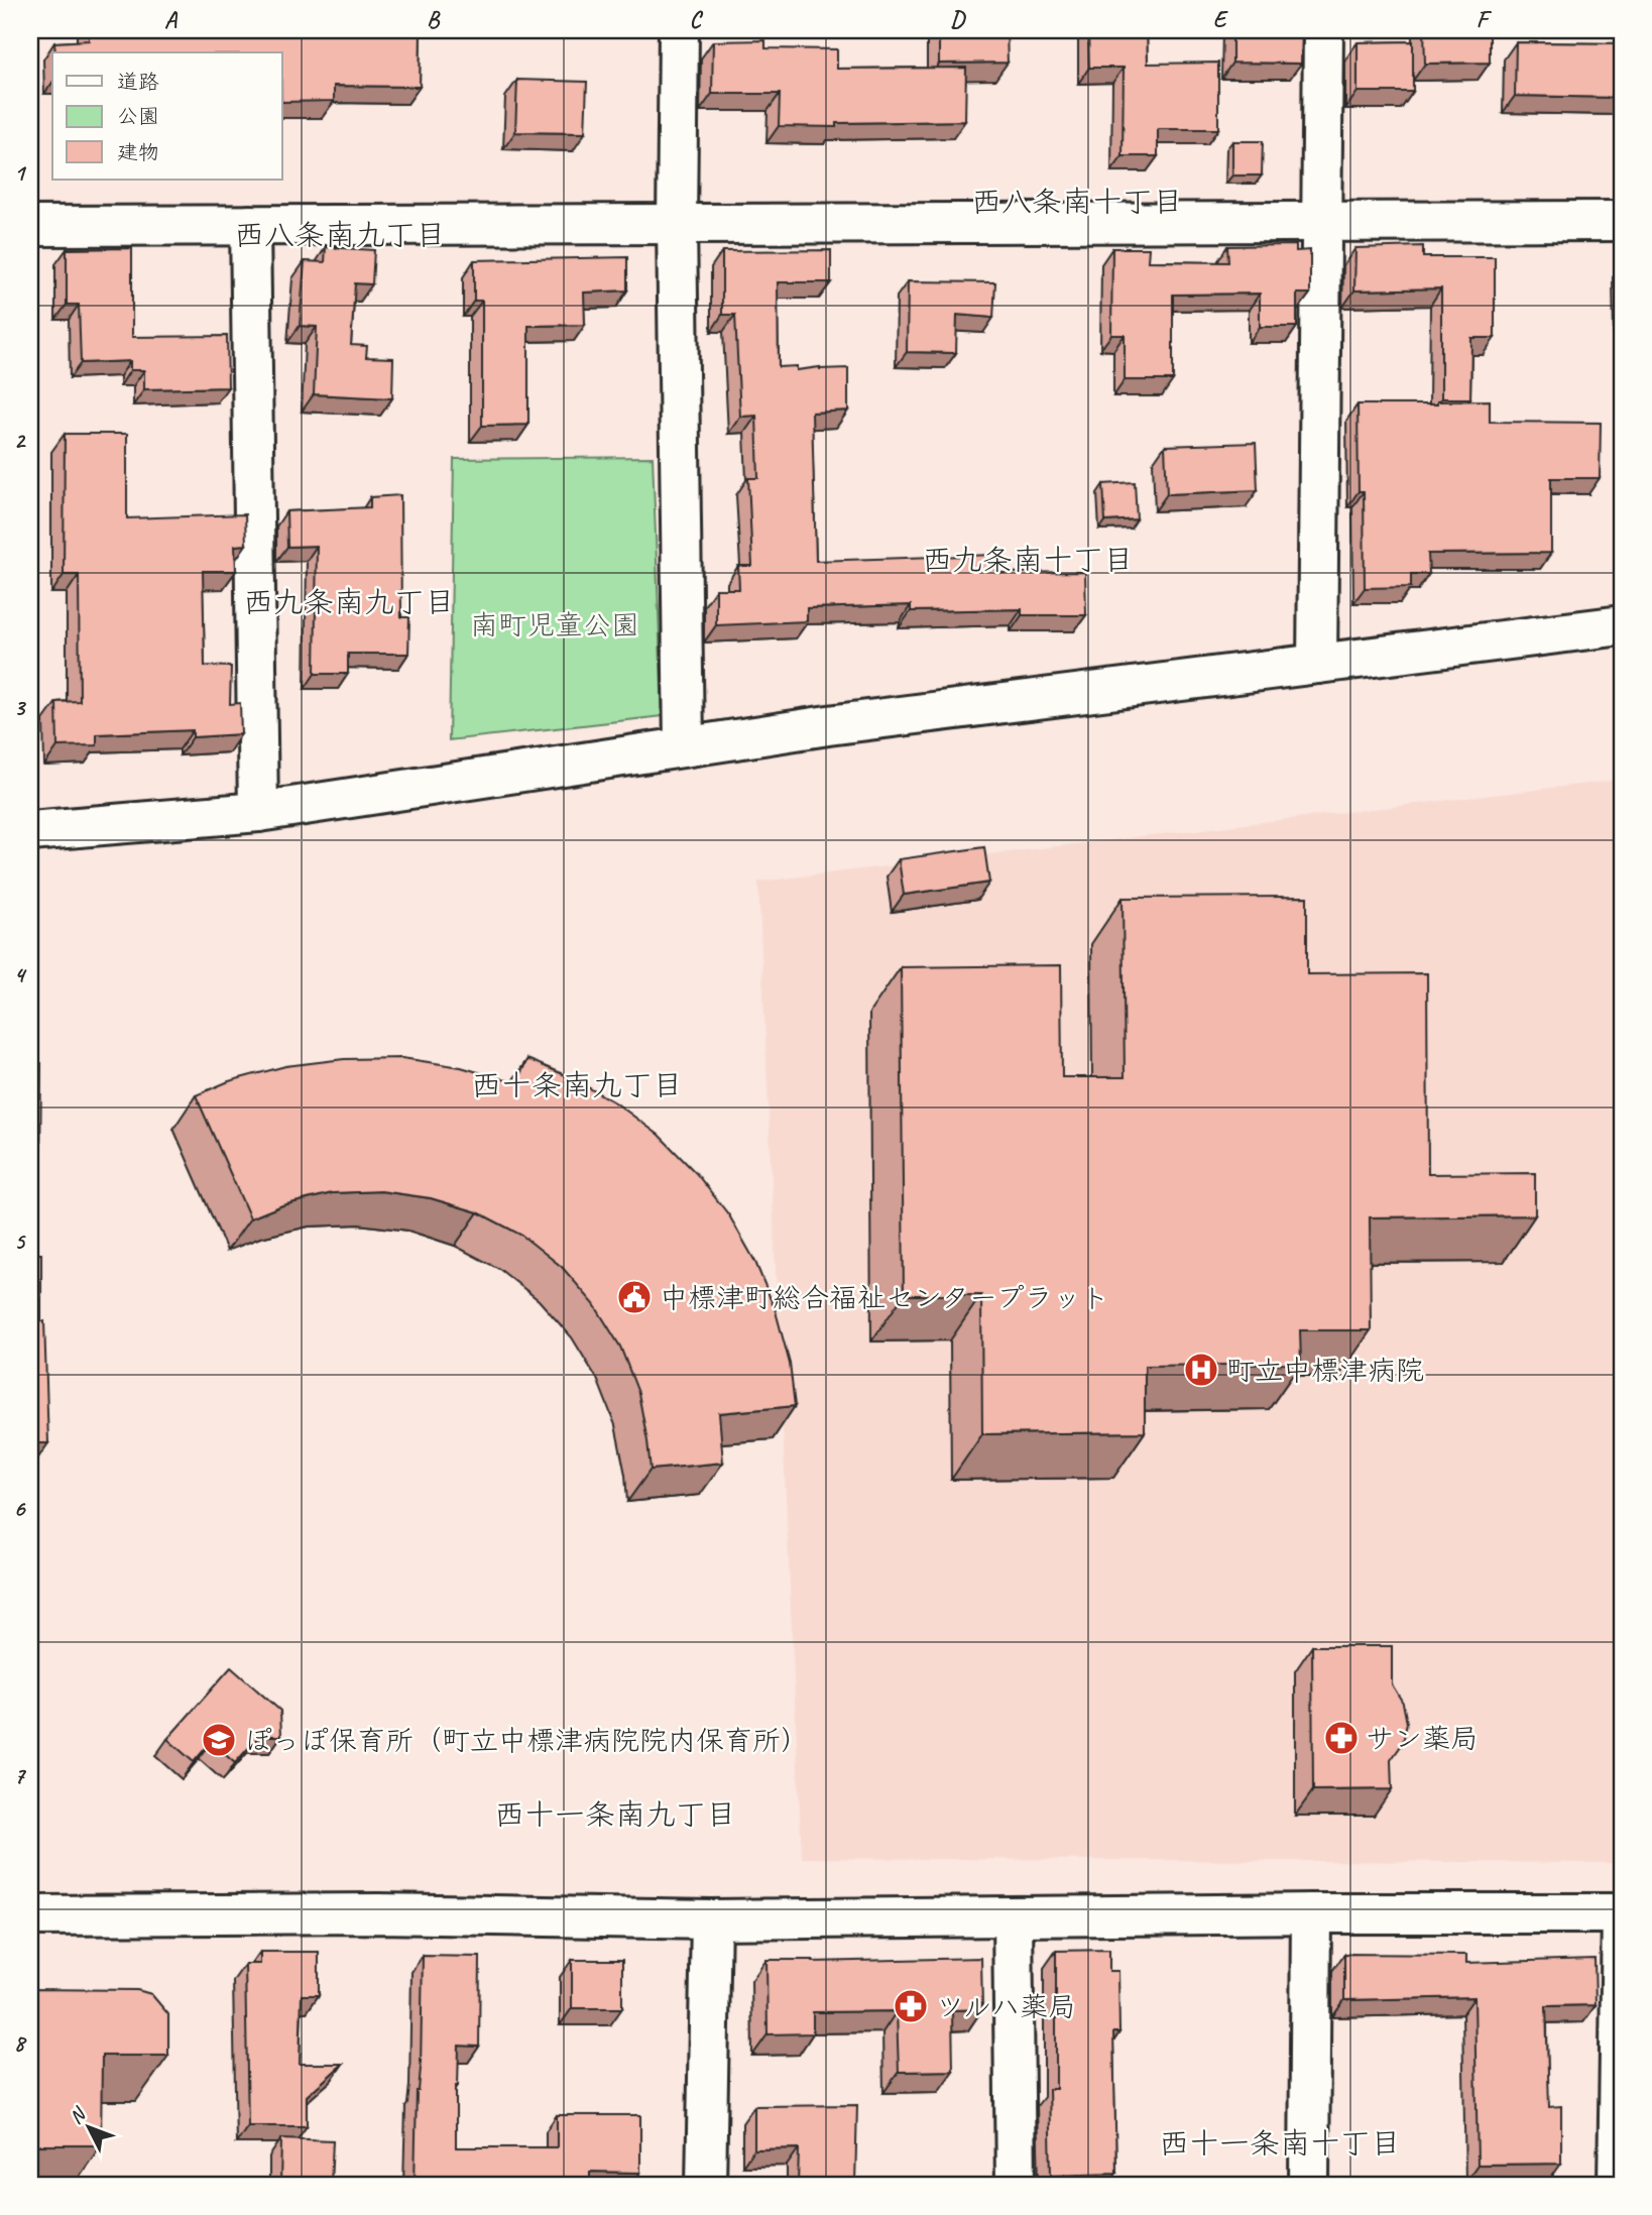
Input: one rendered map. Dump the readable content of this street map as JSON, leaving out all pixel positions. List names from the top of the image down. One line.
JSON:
{"districts":["西八条南十丁目","西八条南九丁目","西九条南十丁目","西九条南九丁目","西十条南九丁目","西十一条南九丁目","西十一条南十丁目"],"parks":["南町児童公園"],"places":{"public building":["中標津町総合福祉センタープラット"],"hospital":["町立中標津病院"],"pharmacy":["サン薬局","ツルハ薬局"],"school or university":["ぽっぽ保育所（町立中標津病院院内保育所）"]},"legend":["道路","公園","建物"],"north":"top left","grid":{"columns":["A","B","C","D","E","F"],"rows":["1","2","3","4","5","6","7","8"]}}
